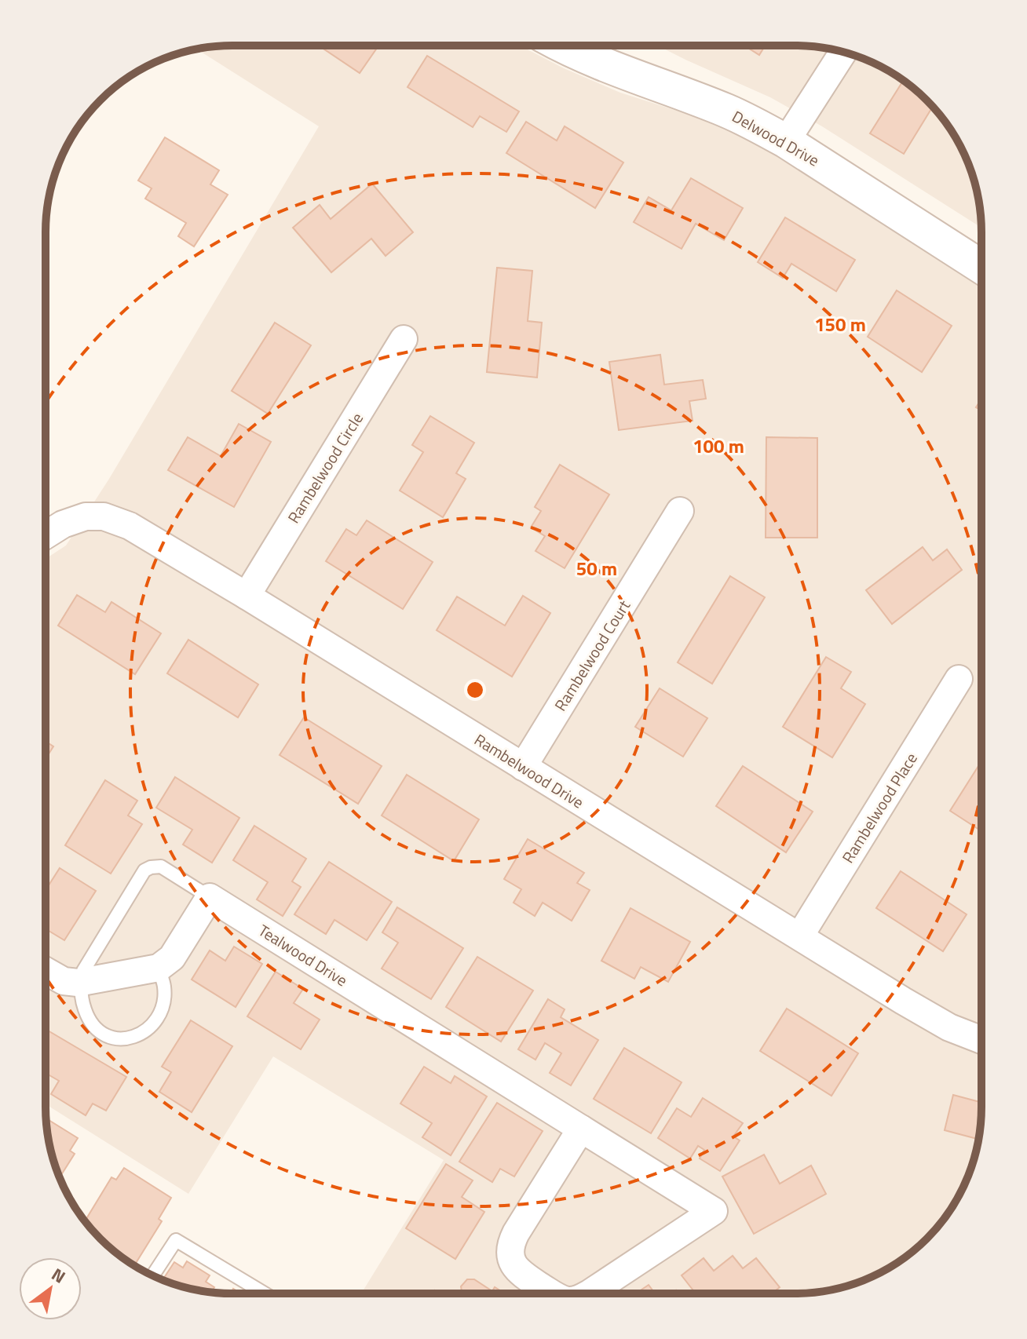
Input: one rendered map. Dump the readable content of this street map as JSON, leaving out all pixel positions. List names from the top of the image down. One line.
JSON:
{"streets":{"street":["Delwood Drive","Rambelwood Circle","Rambelwood Court","Rambelwood Drive","Rambelwood Place","Tealwood Drive"]},"crossings":[["Rambelwood Circle","Rambelwood Drive"],["Rambelwood Court","Rambelwood Drive"],["Rambelwood Drive","Rambelwood Place"]],"north":"top right","rings":["150 m","100 m","50 m"]}
